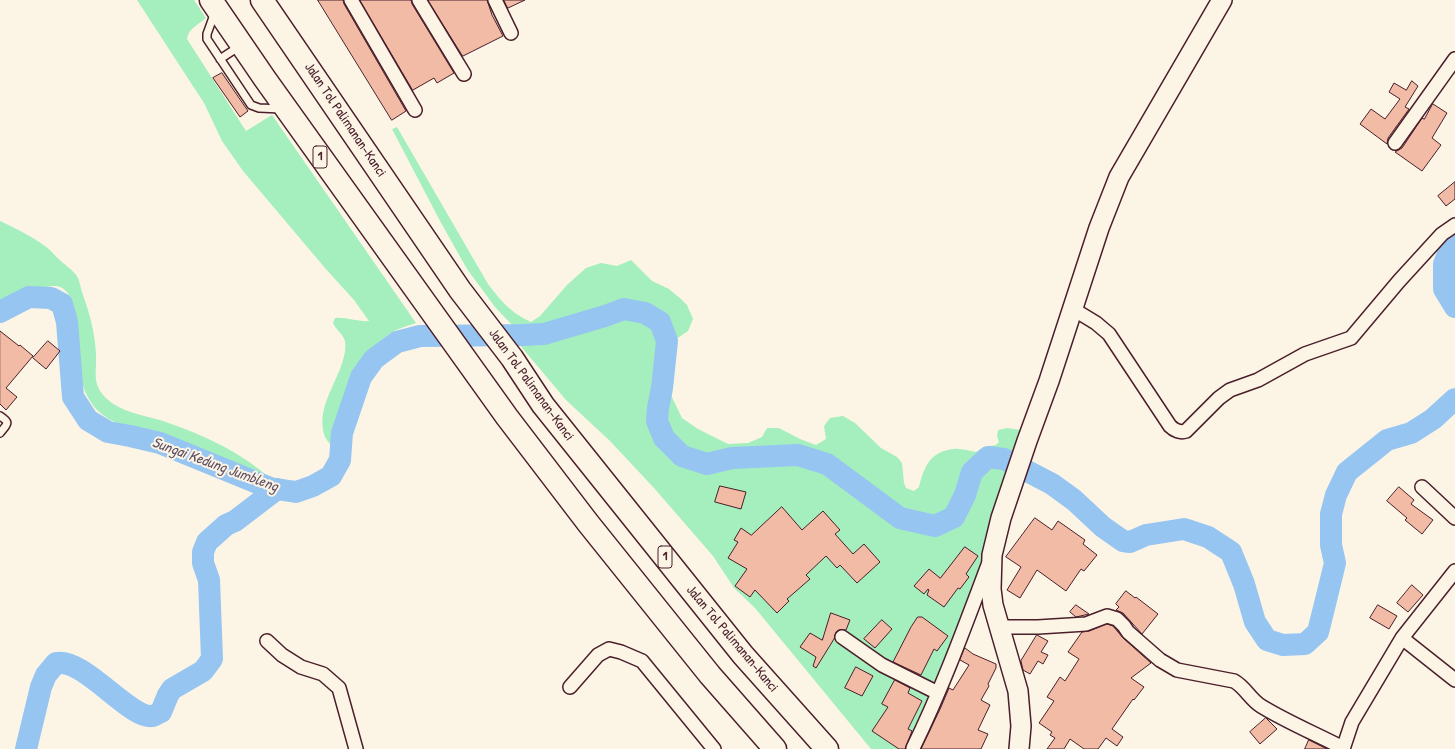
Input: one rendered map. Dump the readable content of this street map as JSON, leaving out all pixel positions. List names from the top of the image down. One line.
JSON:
{"streets":{"highway":["Jalan Tol Palimanan–Kanci","1"]},"water":["Sungai Kedung Jumbleng"]}
